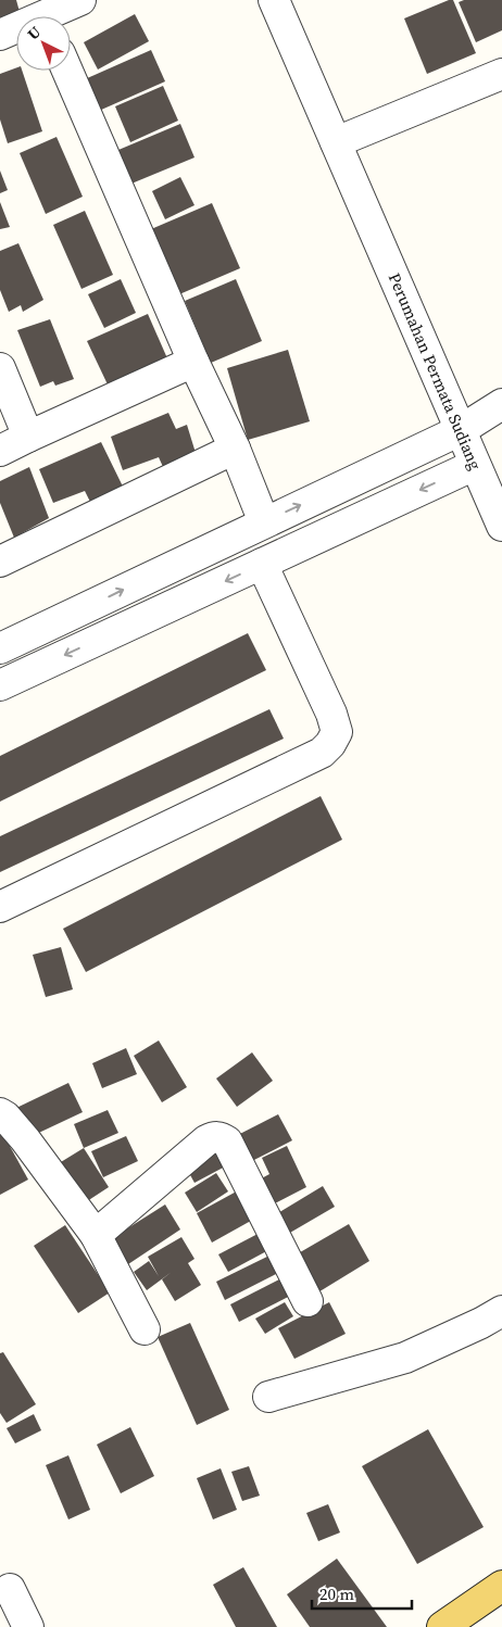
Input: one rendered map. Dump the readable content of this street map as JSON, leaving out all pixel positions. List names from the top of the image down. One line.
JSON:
{"streets":{"street":["Perumahan Permata Sudiang"]},"scale_bar":"20 m","north":"top left"}
